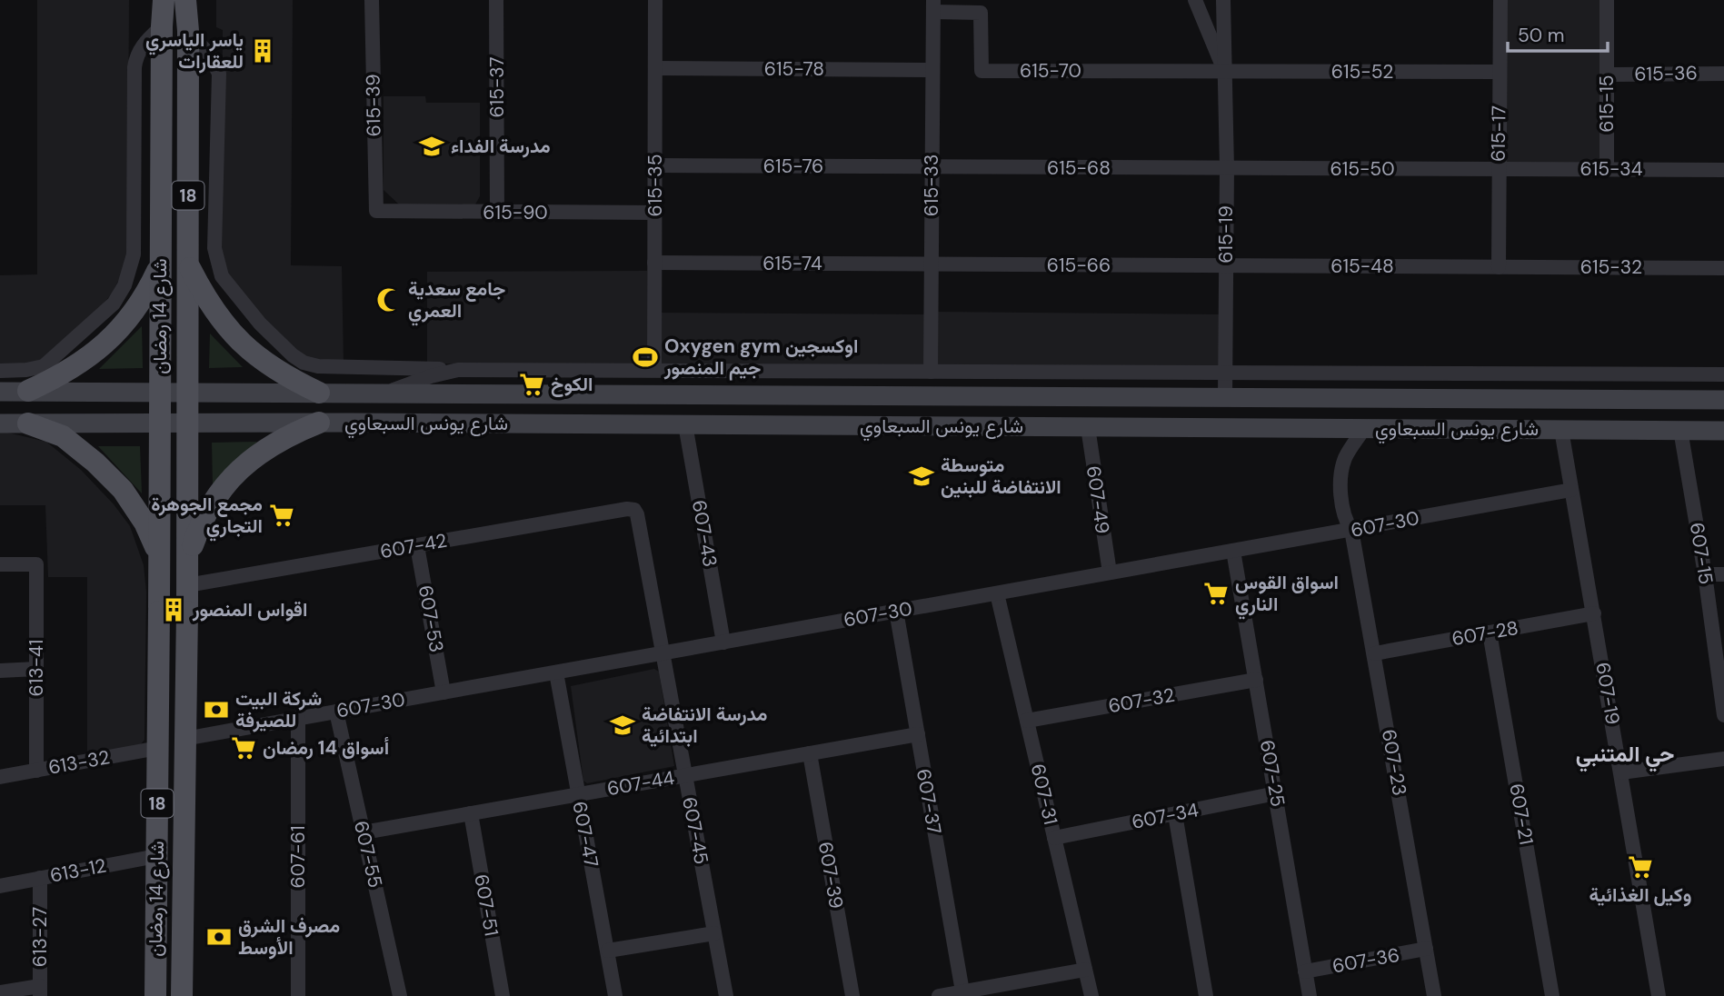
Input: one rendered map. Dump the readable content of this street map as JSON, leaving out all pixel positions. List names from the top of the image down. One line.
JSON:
{"streets":{"main road":["18","شارع 14 رمضان","شارع يونس السبعاوي"],"street":["615-78","615-70","615-52","615-36","615-37","615-15","615-39","615-17","615-76","615-68","615-50","615-34","615-35","615-33","615-90","615-19","615-74","615-66","615-48","615-32","607-49","607-30","607-43","607-42","607-15","607-53","607-28","613-41","607-19","607-32","613-32","607-23","607-25","607-44","607-31","607-37","607-21","607-34","607-45","607-47","607-55","607-61","613-12","607-39","607-51","613-27","607-36"]},"crossings":[["615-78","615-35"],["615-78","615-33"],["615-70","615-52"],["615-70","615-33"],["615-70","615-19"],["615-52","615-17"],["615-52","615-19"],["615-36","615-15"],["615-37","615-90"],["615-15","615-34"],["615-39","615-90"],["615-17","615-50"],["615-17","615-34"],["615-17","615-48"],["615-17","615-32"],["615-76","615-68"],["615-76","615-35"],["615-76","615-33"],["615-68","615-50"],["615-68","615-33"],["615-68","615-19"],["615-50","615-34"],["615-50","615-19"],["615-35","615-90"],["615-35","615-74"],["615-33","615-74"],["615-33","615-66"],["615-19","615-66"],["615-19","615-48"],["615-19","شارع يونس السبعاوي"],["615-74","615-66"],["615-66","615-48"],["615-48","615-32"],["شارع 14 رمضان","شارع يونس السبعاوي"],["شارع 14 رمضان","607-30"],["شارع 14 رمضان","607-42"],["شارع 14 رمضان","613-32"],["شارع 14 رمضان","613-12"],["شارع يونس السبعاوي","607-49"],["شارع يونس السبعاوي","607-43"],["شارع يونس السبعاوي","607-15"],["شارع يونس السبعاوي","607-19"],["شارع يونس السبعاوي","607-23"],["607-49","607-30"],["607-30","607-43"],["607-30","607-53"],["607-30","607-19"],["607-30","607-23"],["607-30","607-25"],["607-30","607-31"],["607-30","607-37"],["607-30","607-45"],["607-30","607-47"],["607-30","607-55"],["607-30","607-61"],["607-42","607-53"],["607-42","607-45"],["607-28","607-19"],["607-28","607-23"],["607-28","607-21"],["613-41","613-32"],["607-32","607-25"],["607-32","607-31"],["607-23","607-36"],["607-25","607-34"],["607-25","607-36"],["607-44","607-37"],["607-44","607-45"],["607-44","607-47"],["607-44","607-55"],["607-44","607-39"],["607-44","607-51"],["607-31","607-34"],["613-12","613-27"]],"districts":["حي المتنبي"],"places":{"building":["ياسر الياسري للعقارات","اقواس المنصور"],"school or university":["مدرسة الفداء","متوسطة الانتفاضة للبنين","مدرسة الانتفاضة ابتدائية"],"mosque":["جامع سعدية العمري"],"sports":["Oxygen gym اوكسجين جيم المنصور"],"supermarket":["الكوخ","مجمع الجوهرة التجاري","اسواق القوس الناري","أسواق 14 رمضان","وكيل الغذائية"],"bank":["شركة البيت للصيرفة","مصرف الشرق الأوسط"]},"scale_bar":"50 m"}
